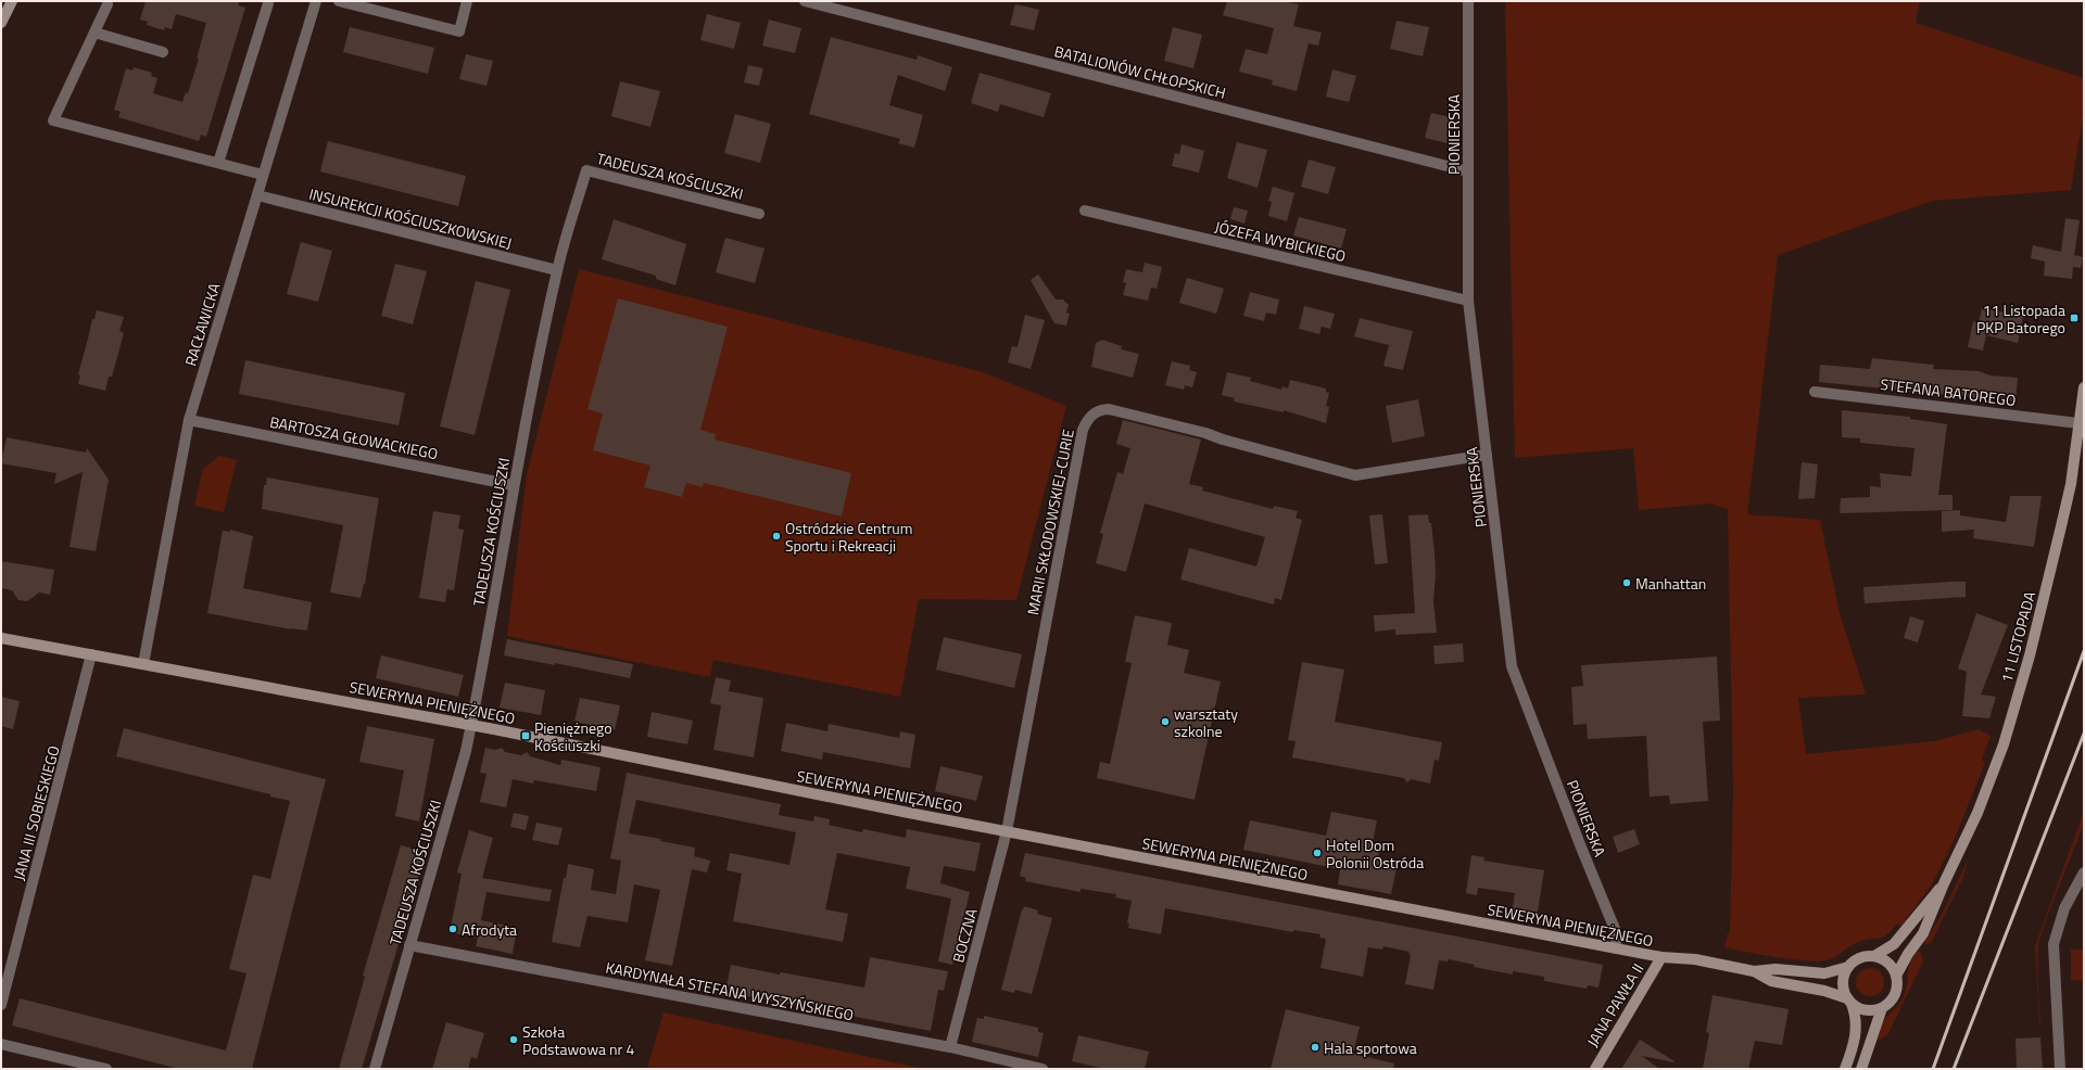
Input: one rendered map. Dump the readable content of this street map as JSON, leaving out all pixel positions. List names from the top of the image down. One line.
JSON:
{"streets":{"street":["BATALIONÓW CHŁOPSKICH","PIONIERSKA","TADEUSZA KOŚCIUSZKI","INSUREKCJI KOŚCIUSZKOWSKIEJ","JÓZEFA WYBICKIEGO","RACŁAWICKA","STEFANA BATOREGO","BARTOSZA GŁOWACKIEGO","MARII SKŁODOWSKIEJ-CURIE","11 LISTOPADA","SEWERYNA PIENIĘŻNEGO","JANA III SOBIESKIEGO","BOCZNA","KARDYNAŁA STEFANA WYSZYŃSKIEGO","JANA PAWŁA II"]},"crossings":[["BATALIONÓW CHŁOPSKICH","PIONIERSKA"],["PIONIERSKA","JÓZEFA WYBICKIEGO"],["PIONIERSKA","MARII SKŁODOWSKIEJ-CURIE"],["PIONIERSKA","SEWERYNA PIENIĘŻNEGO"],["TADEUSZA KOŚCIUSZKI","INSUREKCJI KOŚCIUSZKOWSKIEJ"],["TADEUSZA KOŚCIUSZKI","BARTOSZA GŁOWACKIEGO"],["TADEUSZA KOŚCIUSZKI","SEWERYNA PIENIĘŻNEGO"],["TADEUSZA KOŚCIUSZKI","KARDYNAŁA STEFANA WYSZYŃSKIEGO"],["INSUREKCJI KOŚCIUSZKOWSKIEJ","RACŁAWICKA"],["RACŁAWICKA","BARTOSZA GŁOWACKIEGO"],["RACŁAWICKA","SEWERYNA PIENIĘŻNEGO"],["STEFANA BATOREGO","11 LISTOPADA"],["MARII SKŁODOWSKIEJ-CURIE","SEWERYNA PIENIĘŻNEGO"],["MARII SKŁODOWSKIEJ-CURIE","BOCZNA"],["11 LISTOPADA","SEWERYNA PIENIĘŻNEGO"],["SEWERYNA PIENIĘŻNEGO","JANA III SOBIESKIEGO"],["SEWERYNA PIENIĘŻNEGO","BOCZNA"],["SEWERYNA PIENIĘŻNEGO","JANA PAWŁA II"],["BOCZNA","KARDYNAŁA STEFANA WYSZYŃSKIEGO"]],"places":{"transit":["11 Listopada PKP Batorego","Pieniężnego Kościuszki"],"other":["Ostródzkie Centrum Sportu i Rekreacji","Manhattan","warsztaty szkolne","Hotel Dom Polonii Ostróda","Afrodyta","Szkoła Podstawowa nr 4","Hala sportowa"]}}
